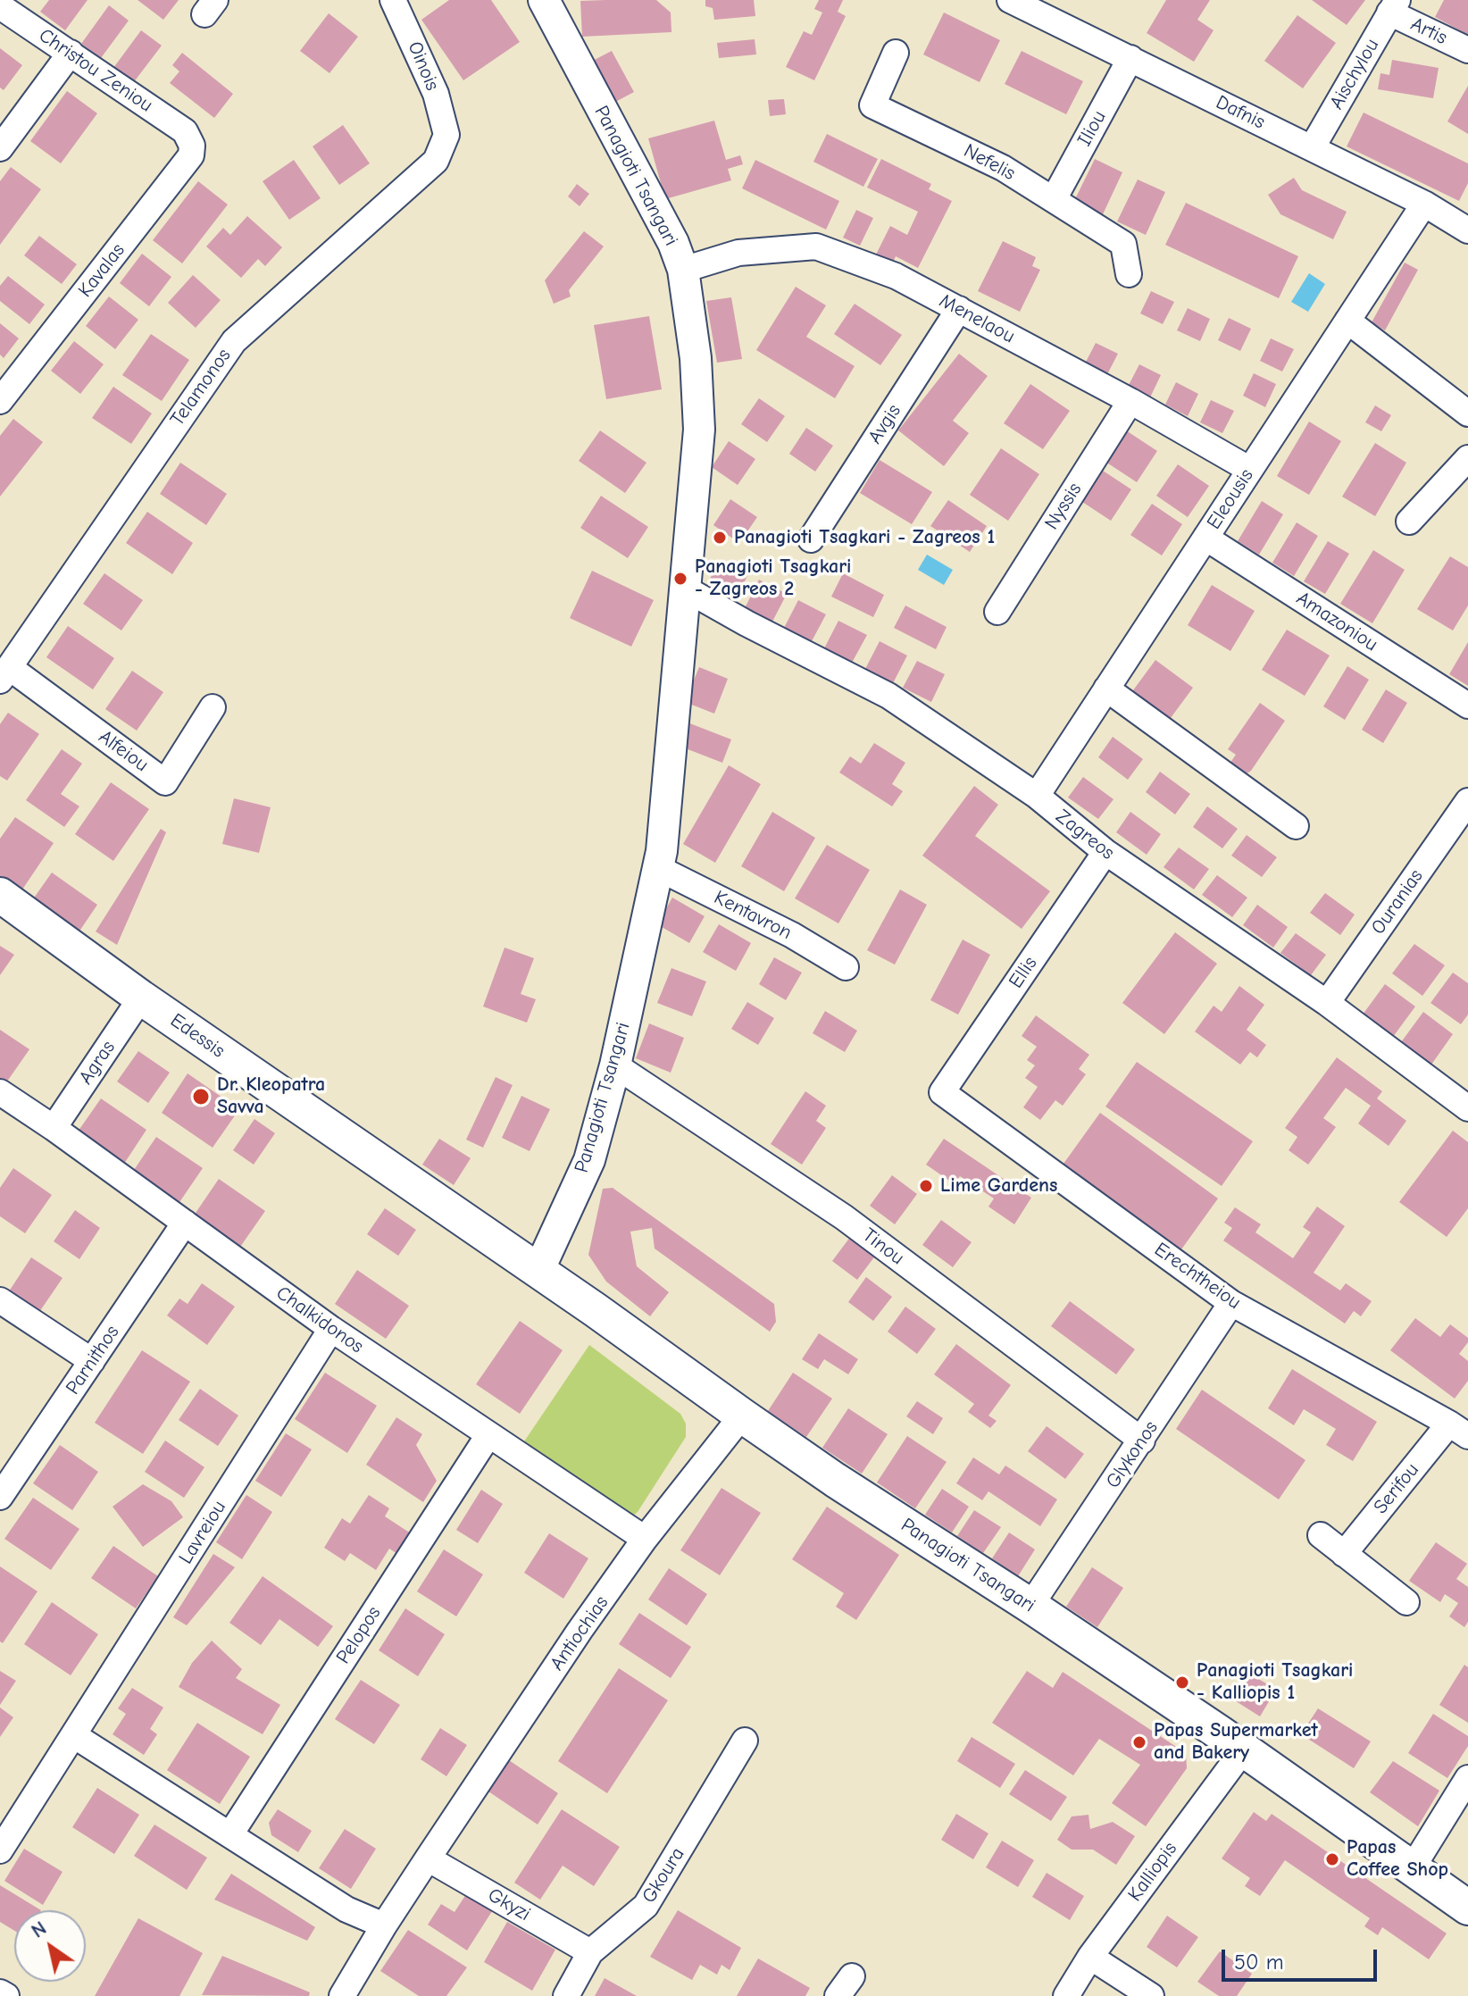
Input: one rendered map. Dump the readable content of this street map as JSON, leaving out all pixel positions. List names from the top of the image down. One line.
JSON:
{"streets":{"main road":["Panagioti Tsangari","Edessis"],"street":["Artis","Oinois","Christou Zeniou","Aischylou","Dafnis","Iliou","Nefelis","Kavalas","Menelaou","Telamonos","Avgis","Eleousis","Nyssis","Amazoniou","Alfeiou","Zagreos","Ouranias","Kentavron","Ellis","Agras","Tinou","Erechtheiou","Chalkidonos","Parnithos","Glykonos","Serifou","Lavreiou","Antiochias","Pelopos","Kalliopis","Gkoura","Gkyzi"]},"crossings":[["Artis","Aischylou"],["Oinois","Telamonos"],["Christou Zeniou","Kavalas"],["Aischylou","Dafnis"],["Dafnis","Iliou"],["Dafnis","Eleousis"],["Iliou","Nefelis"],["Panagioti Tsangari","Menelaou"],["Panagioti Tsangari","Zagreos"],["Panagioti Tsangari","Kentavron"],["Panagioti Tsangari","Edessis"],["Panagioti Tsangari","Tinou"],["Panagioti Tsangari","Glykonos"],["Panagioti Tsangari","Antiochias"],["Panagioti Tsangari","Kalliopis"],["Menelaou","Avgis"],["Menelaou","Eleousis"],["Menelaou","Nyssis"],["Telamonos","Alfeiou"],["Eleousis","Amazoniou"],["Eleousis","Zagreos"],["Zagreos","Ouranias"],["Zagreos","Ellis"],["Ellis","Erechtheiou"],["Edessis","Agras"],["Agras","Chalkidonos"],["Tinou","Glykonos"],["Erechtheiou","Glykonos"],["Erechtheiou","Serifou"],["Chalkidonos","Parnithos"],["Chalkidonos","Lavreiou"],["Chalkidonos","Antiochias"],["Chalkidonos","Pelopos"],["Antiochias","Gkyzi"],["Gkoura","Gkyzi"]],"places":["Panagioti Tsagkari - Zagreos 1","Panagioti Tsagkari - Zagreos 2","Dr. Kleopatra Savva","Lime Gardens","Panagioti Tsagkari - Kalliopis 1","Papas Supermarket and Bakery","Papas Coffee Shop"],"scale_bar":"50 m","north":"top left"}
